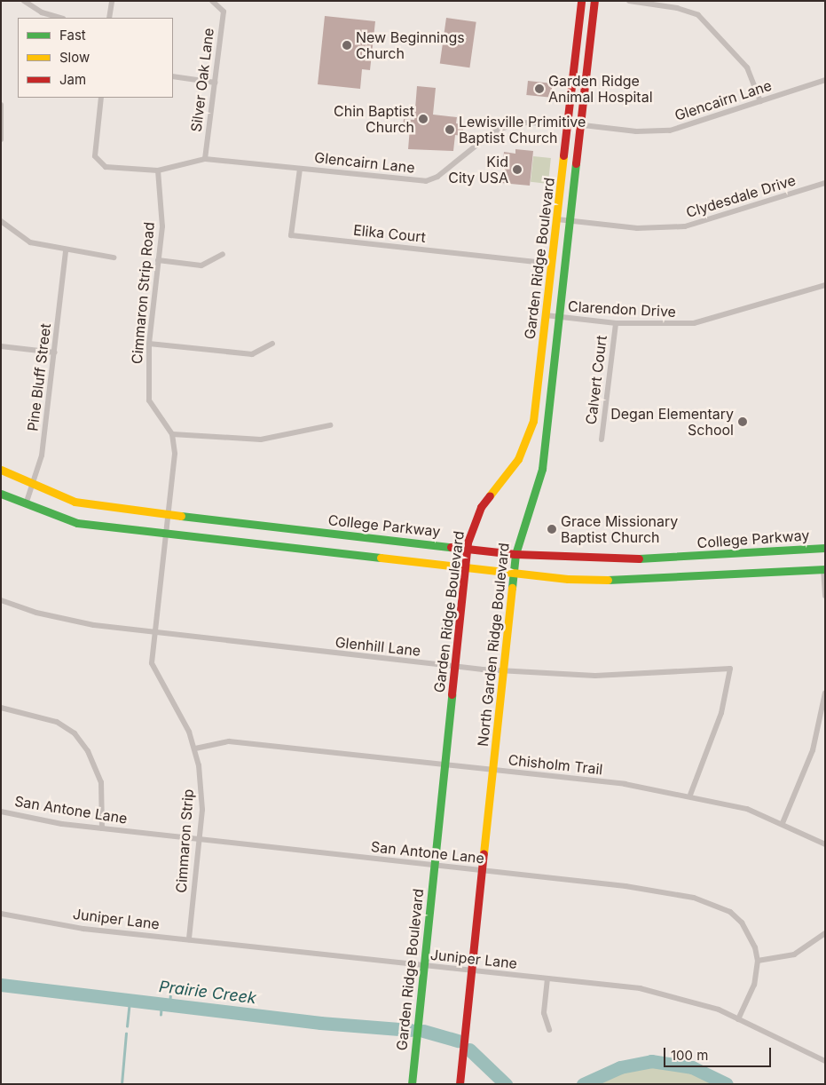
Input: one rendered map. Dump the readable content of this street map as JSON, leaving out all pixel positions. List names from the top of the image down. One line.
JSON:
{"streets":{"main road":["Garden Ridge Boulevard","College Parkway","North Garden Ridge Boulevard"],"street":["Silver Oak Lane","Glencairn Lane","Clydesdale Drive","Elika Court","Cimmaron Strip Road","Clarendon Drive","Pine Bluff Street","Calvert Court","Glenhill Lane","Chisholm Trail","San Antone Lane","Cimmaron Strip","Juniper Lane"]},"crossings":[["Silver Oak Lane","Glencairn Lane"],["Glencairn Lane","Elika Court"],["Glencairn Lane","Garden Ridge Boulevard"],["Glencairn Lane","Cimmaron Strip Road"],["Glencairn Lane","North Garden Ridge Boulevard"],["Clydesdale Drive","Garden Ridge Boulevard"],["Clydesdale Drive","North Garden Ridge Boulevard"],["Elika Court","Garden Ridge Boulevard"],["Garden Ridge Boulevard","Clarendon Drive"],["Garden Ridge Boulevard","College Parkway"],["Garden Ridge Boulevard","Glenhill Lane"],["Garden Ridge Boulevard","Chisholm Trail"],["Garden Ridge Boulevard","San Antone Lane"],["Garden Ridge Boulevard","Juniper Lane"],["Cimmaron Strip Road","College Parkway"],["Cimmaron Strip Road","Cimmaron Strip"],["Clarendon Drive","Calvert Court"],["Clarendon Drive","North Garden Ridge Boulevard"],["Pine Bluff Street","College Parkway"],["College Parkway","North Garden Ridge Boulevard"],["College Parkway","Cimmaron Strip"],["North Garden Ridge Boulevard","Glenhill Lane"],["North Garden Ridge Boulevard","Chisholm Trail"],["North Garden Ridge Boulevard","San Antone Lane"],["North Garden Ridge Boulevard","Juniper Lane"],["Glenhill Lane","Chisholm Trail"],["Glenhill Lane","Cimmaron Strip"],["Chisholm Trail","Cimmaron Strip"],["San Antone Lane","Cimmaron Strip"],["San Antone Lane","Juniper Lane"],["Cimmaron Strip","Juniper Lane"]],"water":["Prairie Creek"],"places":["New Beginnings Church","Garden Ridge Animal Hospital","Chin Baptist Church","Lewisville Primitive Baptist Church","Kid City USA","Degan Elementary School","Grace Missionary Baptist Church"],"legend":["Fast","Slow","Jam"],"scale_bar":"100 m"}
